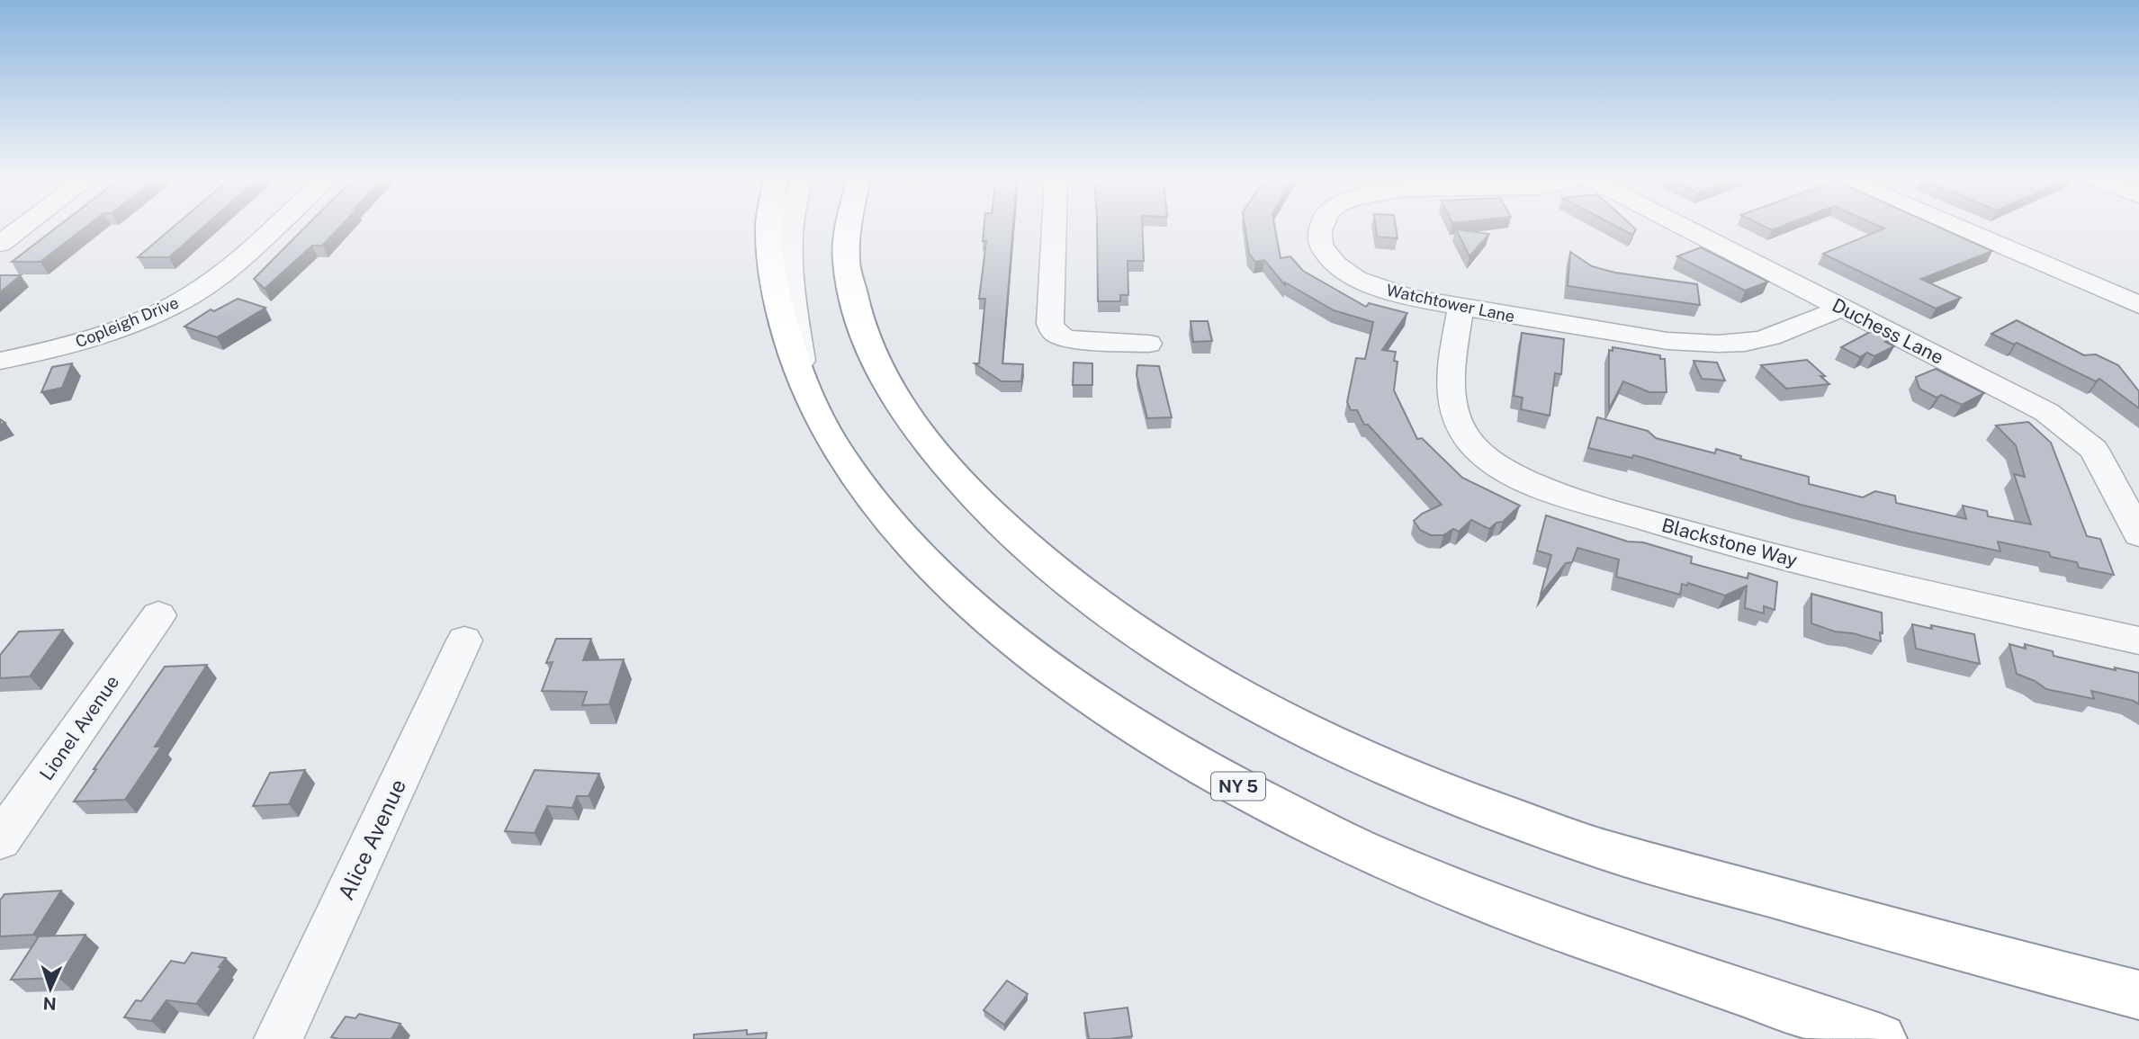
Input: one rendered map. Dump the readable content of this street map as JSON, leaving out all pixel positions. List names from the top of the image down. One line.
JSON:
{"streets":{"highway":["NY 5"],"street":["Watchtower Lane","Copleigh Drive","Duchess Lane","Blackstone Way","Lionel Avenue","Alice Avenue"]},"crossings":[["Watchtower Lane","Duchess Lane"],["Watchtower Lane","Blackstone Way"]],"north":"bottom"}
